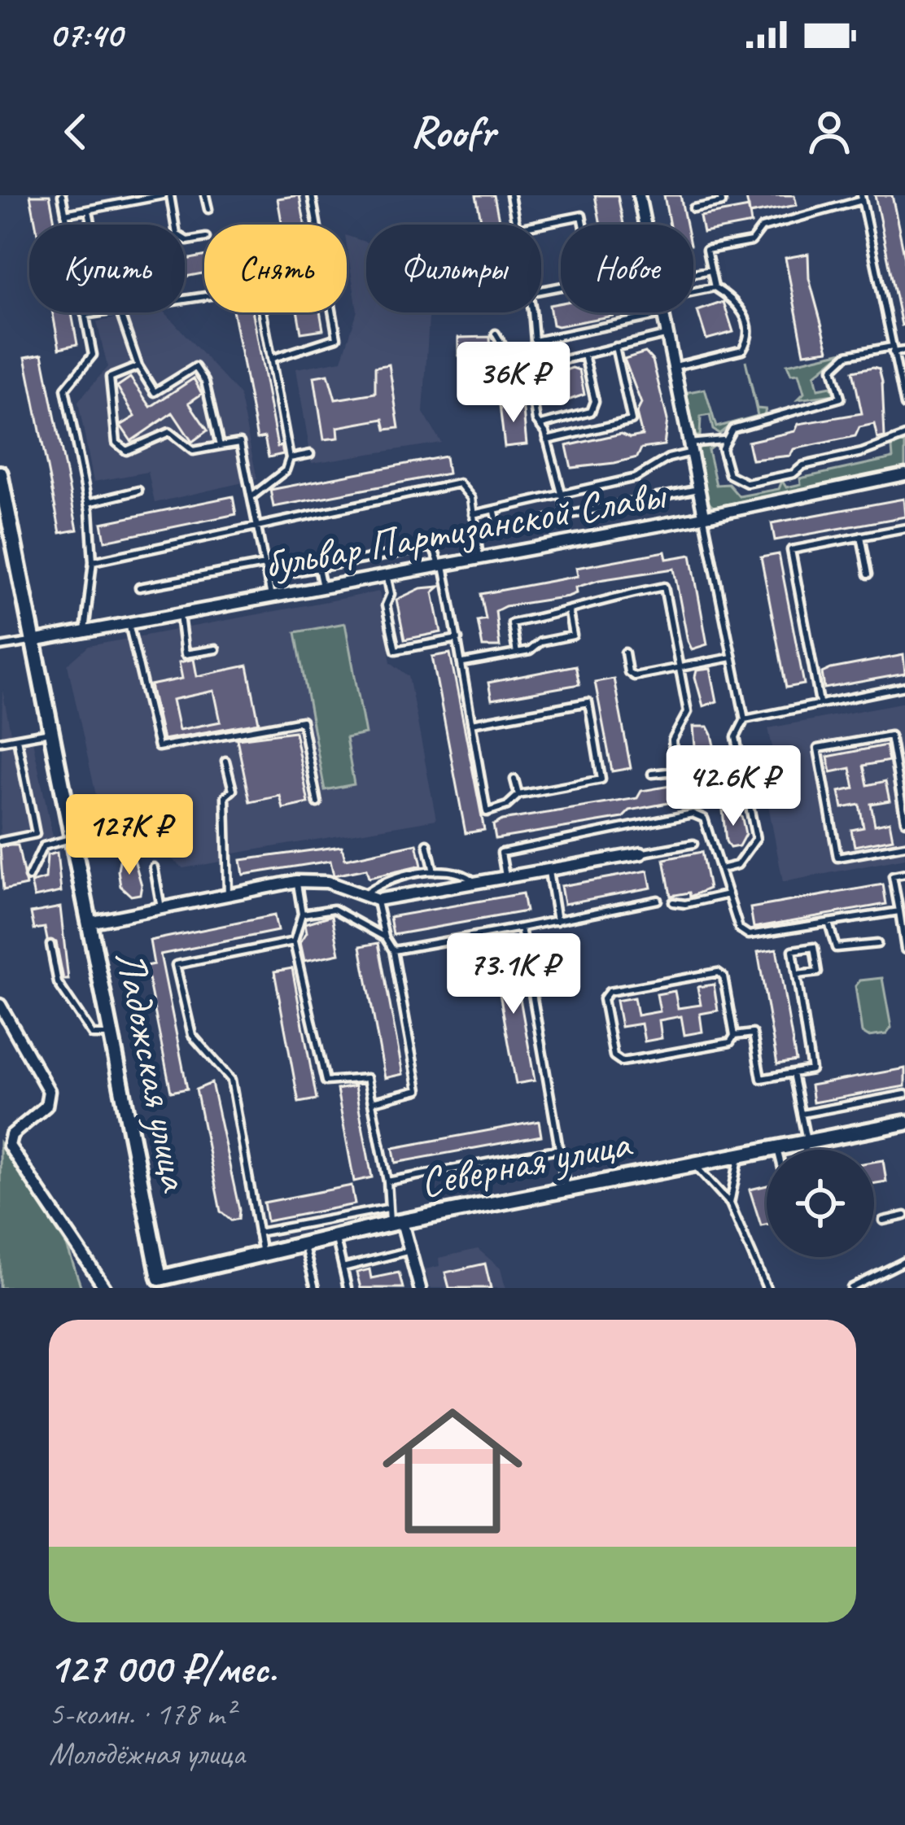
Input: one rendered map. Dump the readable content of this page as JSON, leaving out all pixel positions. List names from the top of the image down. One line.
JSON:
{"streets":{"street":["бульвар Партизанской Славы","Ладожская улица","Северная улица"]},"crossings":[["бульвар Партизанской Славы","Ладожская улица"],["Ладожская улица","Северная улица"]],"page":{"status":"07:40","header":"Roofr","chip":["Купить","Снять","Фильтры","Новое"],"price":["36K ₽","42.6K ₽","127K ₽","73.1K ₽"],"list":[{"name":"127 000 ₽/мес.","note":"5-комн. · 178 m² · Молодёжная улица"}]}}
